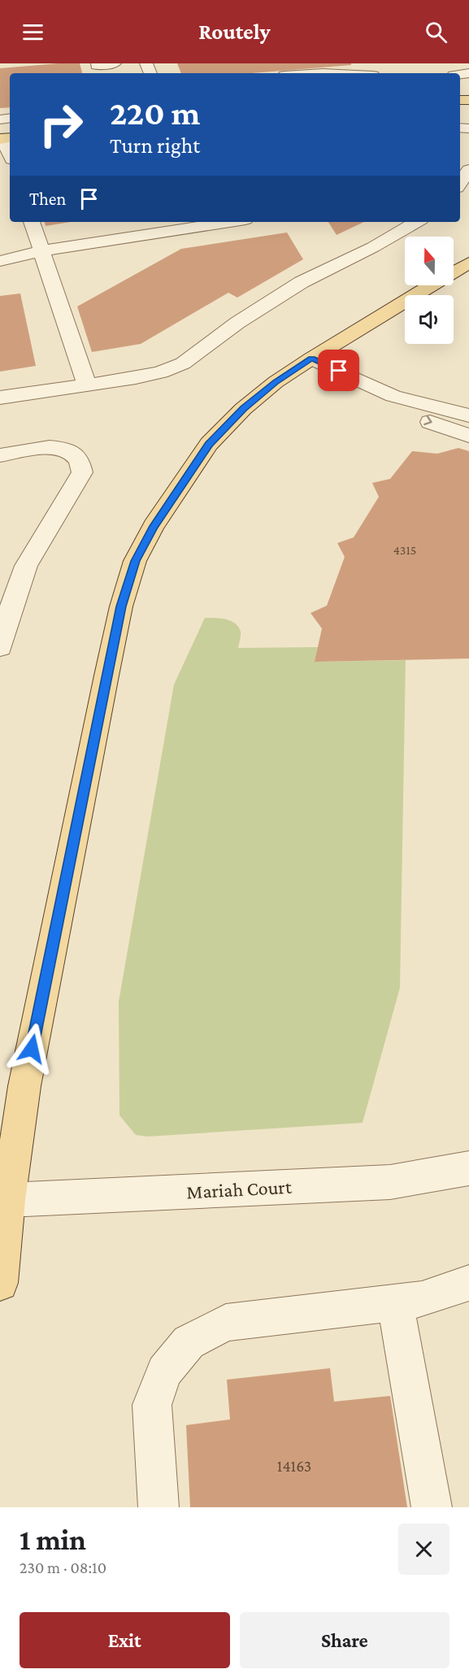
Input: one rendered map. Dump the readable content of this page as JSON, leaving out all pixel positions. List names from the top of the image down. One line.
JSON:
{"streets":{"lane":["Mariah Court"]},"house_numbers":["4315","14163"],"north":"top","page":{"header":"Routely","turn":["220 m","Turn right"],"then":"Then","heading":["1 min","230 m · 08:10"],"buttons":["Exit","Share"]}}
